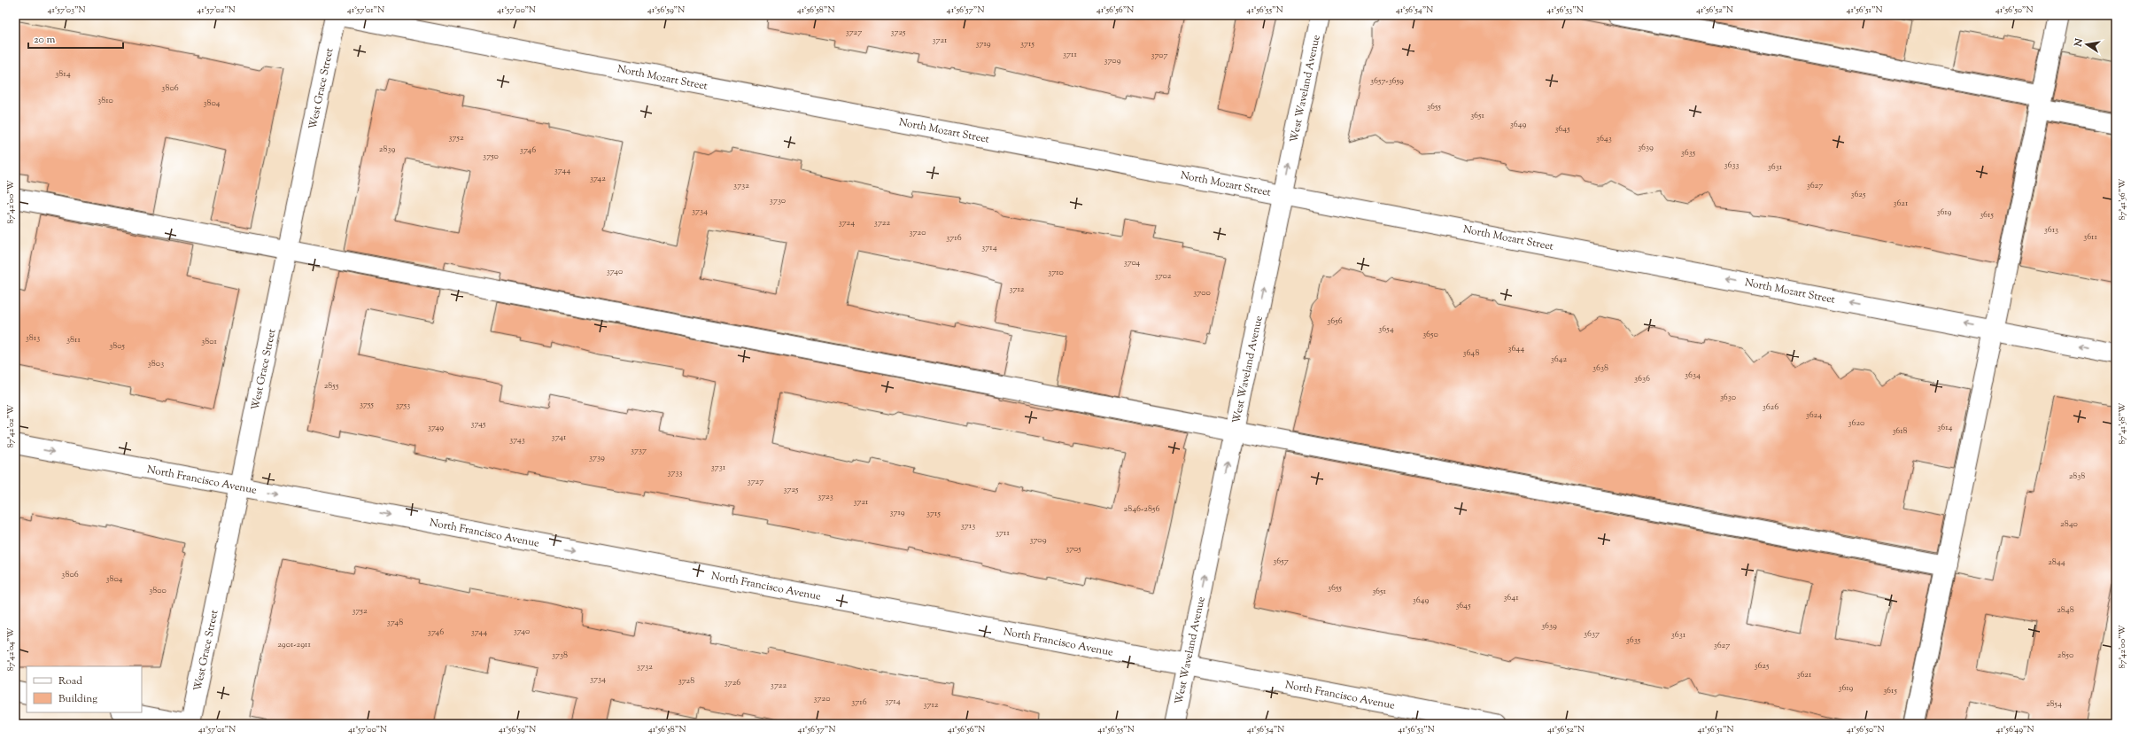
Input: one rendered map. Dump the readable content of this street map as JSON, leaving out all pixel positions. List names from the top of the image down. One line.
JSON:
{"streets":{"street":["North Mozart Street","West Grace Street","West Waveland Avenue","North Francisco Avenue"]},"crossings":[["North Mozart Street","West Grace Street"],["North Mozart Street","West Waveland Avenue"],["West Grace Street","North Francisco Avenue"],["West Waveland Avenue","North Francisco Avenue"]],"one_way":["North Mozart Street","West Waveland Avenue","North Francisco Avenue"],"house_numbers":["3727","3725","3721","3719","3715","3711","3707","3709","3814","3657-3659","3806","3810","3804","3655","3651","3649","3645","3752","3643","3639","2839","3746","3635","3750","3633","3631","3744","3742","3732","3627","3625","3730","3621","3734","3619","3615","3724","3722","3613","3720","3611","3716","3714","3704","3740","3710","3702","3712","3700","3656","3654","3650","3813","3811","3801","3805","3644","3648","3642","3803","3638","3634","3636","2855","3630","3755","3753","3626","3624","3620","3745","3749","3614","3618","3741","3743","3737","3739","3731","3733","2838","3727","3725","3723","3721","2846-2856","3719","3715","2840","3713","3711","3709","3705","3657","2844","3806","3804","3655","3800","3651","3641","3649","3645","2848","3752","3748","3639","3740","3746","3744","3637","3631","3635","2901-2911","3627","3738","2850","3625","3732","3621","3734","3728","3726","3722","3619","3615","3720","3714","3716","2854","3712"],"legend":["Road","Building"],"scale_bar":"20 m","north":"left","coordinates":["41°57'03\"N","41°57'02\"N","41°57'01\"N","41°57'00\"N","41°56'59\"N","41°56'58\"N","41°56'57\"N","41°56'56\"N","41°56'55\"N","41°56'54\"N","41°56'53\"N","41°56'52\"N","41°56'51\"N","41°56'50\"N","87°41'56\"W","87°42'00\"W","87°41'58\"W","87°42'02\"W","87°42'04\"W","41°56'49\"N"]}
